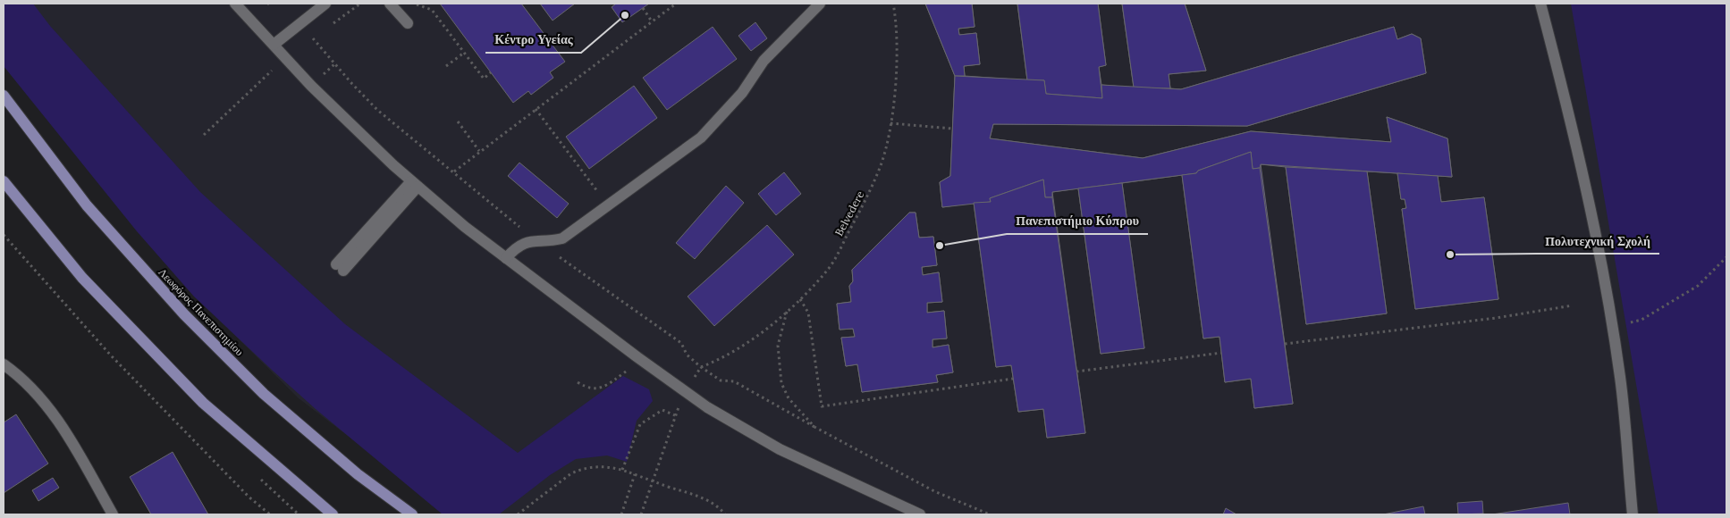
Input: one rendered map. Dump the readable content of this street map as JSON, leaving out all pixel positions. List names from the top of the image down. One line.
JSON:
{"streets":{"main road":["Λεωφόρος Πανεπιστημίου"],"path":["Belvedere"]},"places":["Κέντρο Υγείας","Πανεπιστήμιο Κύπρου","Πολυτεχνική Σχολή"]}
